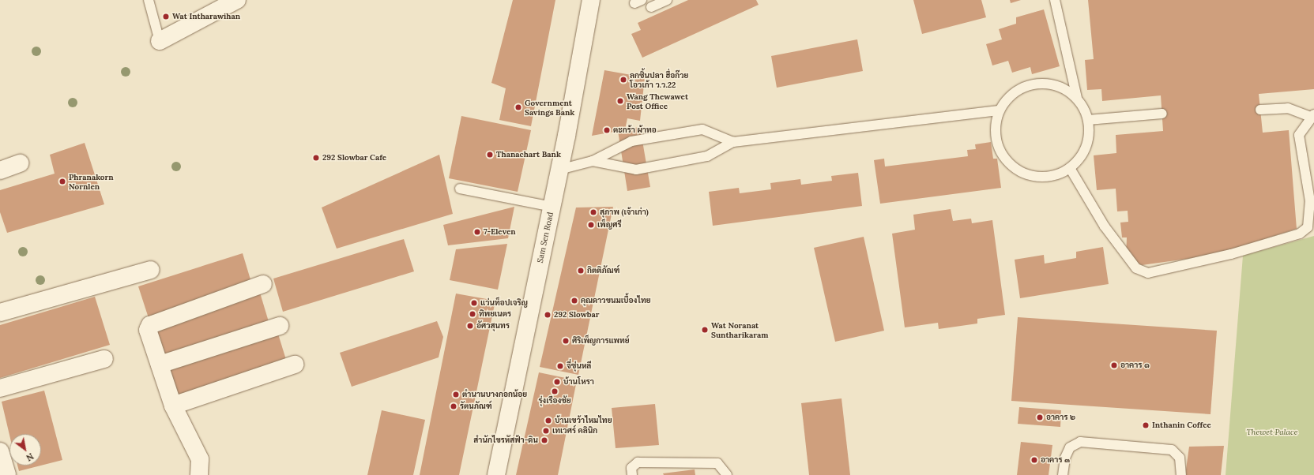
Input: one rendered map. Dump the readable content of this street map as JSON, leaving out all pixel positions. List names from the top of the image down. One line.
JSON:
{"streets":{"street":["Sam Sen Road"]},"parks":["Thewet Palace"],"places":["Wat Intharawihan","ลูกชิ้นปลา ฮื่อก๊วย โอวเก้า ว.ว.22","Wang Thewawet Post Office","Government Savings Bank","ตะกร้า ผ้าทอ","Thanachart Bank","292 Slowbar Cafe","Phranakorn Nornlen","สุภาพ (เจ้าเก่า)","เพ็ญศรี","7-Eleven","กิตติภัณฑ์","คุณดาวขนมเบื้องไทย","แว่นท็อปเจริญ","ทิพยเนตร","292 Slowbar","อัศวสุนทร","Wat Noranat Suntharikaram","ศิริเพ็ญการแพทย์","อาคาร ๑","จี่ซุ่นหลี","บ้านโหรา","รุ่งเรืองชัย","ตำนานบางกอกน้อย","รัตนภัณฑ์","อาคาร ๒","บ้านเขว้าไหมไทย","Inthanin Coffee","เทเวศร์ คลินิก","สำนักไขรหัสฟ้า-ดิน","อาคาร ๓"],"north":"bottom right"}
